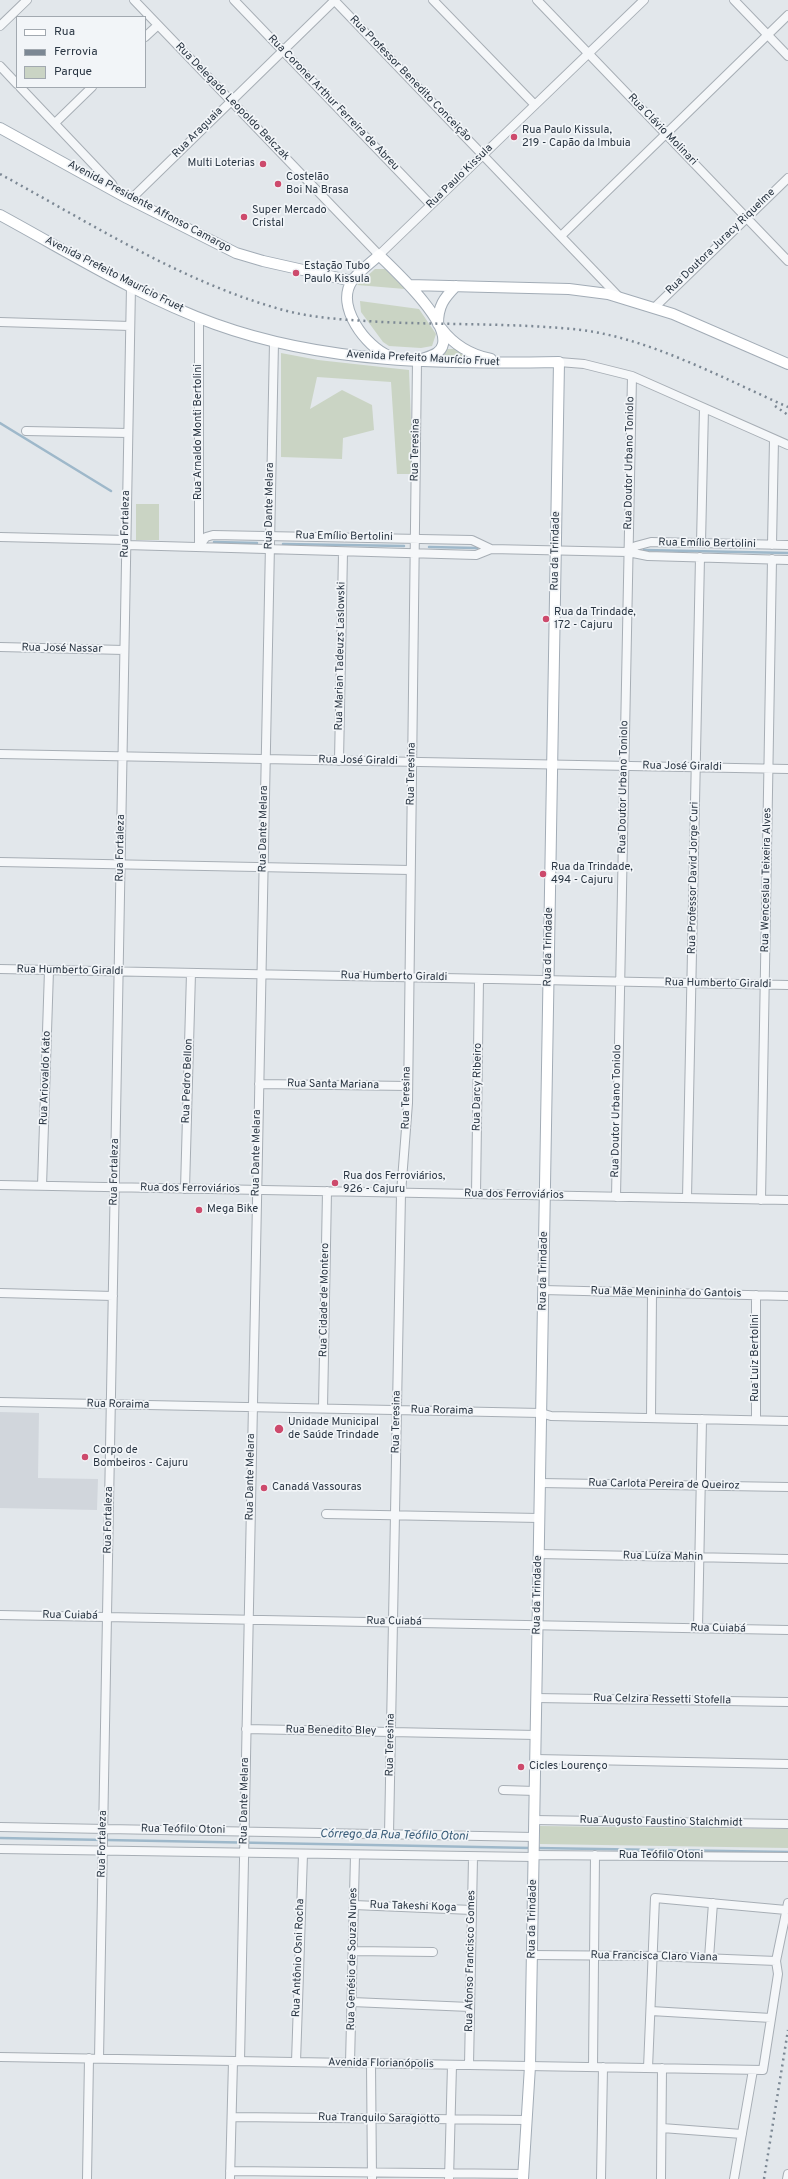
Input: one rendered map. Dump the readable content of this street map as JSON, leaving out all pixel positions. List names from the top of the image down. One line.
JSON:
{"streets":{"main road":["Rua Delegado Leopoldo Belczak","Rua Paulo Kissula","Avenida Presidente Affonso Camargo","Avenida Prefeito Maurício Fruet","Rua da Trindade"],"street":["Rua Professor Benedito Conceição","Rua Coronel Arthur Ferreira de Abreu","Rua Clávio Molinari","Rua Araguaia","Rua Doutora Juracy Riquelme","Rua Arnaldo Monti Bertolini","Rua Teresina","Rua Doutor Urbano Toniolo","Rua Dante Melara","Rua Fortaleza","Rua Emílio Bertolini","Rua José Nassar","Rua Marian Tadeuzs Laslowski","Rua José Giraldi","Rua Professor David Jorge Curi","Rua Wenceslau Teixeira Alves","Rua Humberto Giraldi","Rua Ariovaldo Kato","Rua Pedro Bellon","Rua Santa Mariana","Rua Darcy Ribeiro","Rua dos Ferroviários","Rua Mãe Menininha do Gantois","Rua Cidade de Montero","Rua Luiz Bertolini","Rua Roraima","Rua Carlota Pereira de Queiroz","Rua Luíza Mahin","Rua Cuiabá","Rua Celzira Ressetti Stofella","Rua Benedito Bley","Rua Augusto Faustino Stalchmidt","Rua Teófilo Otoni","Rua Takeshi Koga","Rua Francisca Claro Viana","Rua Antônio Osni Rocha","Rua Genésio de Souza Nunes","Rua Afonso Francisco Gomes","Avenida Florianópolis","Rua Tranquilo Saragiotto"]},"crossings":[["Rua Professor Benedito Conceição","Rua Araguaia"],["Rua Professor Benedito Conceição","Rua Paulo Kissula"],["Rua Delegado Leopoldo Belczak","Rua Araguaia"],["Rua Delegado Leopoldo Belczak","Rua Paulo Kissula"],["Rua Delegado Leopoldo Belczak","Avenida Prefeito Maurício Fruet"],["Rua Delegado Leopoldo Belczak","Rua Teresina"],["Rua Coronel Arthur Ferreira de Abreu","Rua Araguaia"],["Rua Coronel Arthur Ferreira de Abreu","Rua Paulo Kissula"],["Rua Clávio Molinari","Rua Paulo Kissula"],["Rua Clávio Molinari","Rua Doutora Juracy Riquelme"],["Rua Araguaia","Avenida Presidente Affonso Camargo"],["Rua Paulo Kissula","Avenida Presidente Affonso Camargo"],["Avenida Prefeito Maurício Fruet","Rua Arnaldo Monti Bertolini"],["Avenida Prefeito Maurício Fruet","Rua Teresina"],["Avenida Prefeito Maurício Fruet","Rua Doutor Urbano Toniolo"],["Avenida Prefeito Maurício Fruet","Rua Dante Melara"],["Avenida Prefeito Maurício Fruet","Rua Fortaleza"],["Avenida Prefeito Maurício Fruet","Rua da Trindade"],["Rua Arnaldo Monti Bertolini","Rua Emílio Bertolini"],["Rua Teresina","Rua Emílio Bertolini"],["Rua Teresina","Rua José Giraldi"],["Rua Teresina","Rua Humberto Giraldi"],["Rua Teresina","Rua Santa Mariana"],["Rua Teresina","Rua dos Ferroviários"],["Rua Teresina","Rua Roraima"],["Rua Teresina","Rua Cuiabá"],["Rua Teresina","Rua Benedito Bley"],["Rua Teresina","Rua Teófilo Otoni"],["Rua Doutor Urbano Toniolo","Rua Emílio Bertolini"],["Rua Doutor Urbano Toniolo","Rua José Giraldi"],["Rua Doutor Urbano Toniolo","Rua Humberto Giraldi"],["Rua Doutor Urbano Toniolo","Rua dos Ferroviários"],["Rua Dante Melara","Rua Emílio Bertolini"],["Rua Dante Melara","Rua José Giraldi"],["Rua Dante Melara","Rua Humberto Giraldi"],["Rua Dante Melara","Rua Santa Mariana"],["Rua Dante Melara","Rua dos Ferroviários"],["Rua Dante Melara","Rua Roraima"],["Rua Dante Melara","Rua Cuiabá"],["Rua Dante Melara","Rua Benedito Bley"],["Rua Dante Melara","Rua Teófilo Otoni"],["Rua Dante Melara","Avenida Florianópolis"],["Rua Dante Melara","Rua Tranquilo Saragiotto"],["Rua Fortaleza","Rua Emílio Bertolini"],["Rua Fortaleza","Rua José Nassar"],["Rua Fortaleza","Rua José Giraldi"],["Rua Fortaleza","Rua Humberto Giraldi"],["Rua Fortaleza","Rua dos Ferroviários"],["Rua Fortaleza","Rua Roraima"],["Rua Fortaleza","Rua Cuiabá"],["Rua Fortaleza","Rua Teófilo Otoni"],["Rua Fortaleza","Avenida Florianópolis"],["Rua Emílio Bertolini","Rua da Trindade"],["Rua Emílio Bertolini","Rua Marian Tadeuzs Laslowski"],["Rua Emílio Bertolini","Rua Professor David Jorge Curi"],["Rua Emílio Bertolini","Rua Wenceslau Teixeira Alves"],["Rua da Trindade","Rua José Giraldi"],["Rua da Trindade","Rua Humberto Giraldi"],["Rua da Trindade","Rua dos Ferroviários"],["Rua da Trindade","Rua Mãe Menininha do Gantois"],["Rua da Trindade","Rua Roraima"],["Rua da Trindade","Rua Carlota Pereira de Queiroz"],["Rua da Trindade","Rua Luíza Mahin"],["Rua da Trindade","Rua Cuiabá"],["Rua da Trindade","Rua Celzira Ressetti Stofella"],["Rua da Trindade","Rua Benedito Bley"],["Rua da Trindade","Rua Augusto Faustino Stalchmidt"],["Rua da Trindade","Rua Teófilo Otoni"],["Rua da Trindade","Rua Francisca Claro Viana"],["Rua da Trindade","Avenida Florianópolis"],["Rua da Trindade","Rua Tranquilo Saragiotto"],["Rua Marian Tadeuzs Laslowski","Rua José Giraldi"],["Rua José Giraldi","Rua Professor David Jorge Curi"],["Rua José Giraldi","Rua Wenceslau Teixeira Alves"],["Rua Professor David Jorge Curi","Rua Humberto Giraldi"],["Rua Professor David Jorge Curi","Rua dos Ferroviários"],["Rua Wenceslau Teixeira Alves","Rua Humberto Giraldi"],["Rua Wenceslau Teixeira Alves","Rua dos Ferroviários"],["Rua Humberto Giraldi","Rua Ariovaldo Kato"],["Rua Humberto Giraldi","Rua Pedro Bellon"],["Rua Humberto Giraldi","Rua Darcy Ribeiro"],["Rua Ariovaldo Kato","Rua dos Ferroviários"],["Rua Pedro Bellon","Rua dos Ferroviários"],["Rua Darcy Ribeiro","Rua dos Ferroviários"],["Rua dos Ferroviários","Rua Cidade de Montero"],["Rua Mãe Menininha do Gantois","Rua Luiz Bertolini"],["Rua Cidade de Montero","Rua Roraima"],["Rua Luiz Bertolini","Rua Roraima"],["Rua Teófilo Otoni","Rua Antônio Osni Rocha"],["Rua Teófilo Otoni","Rua Genésio de Souza Nunes"],["Rua Teófilo Otoni","Rua Afonso Francisco Gomes"],["Rua Takeshi Koga","Rua Genésio de Souza Nunes"],["Rua Takeshi Koga","Rua Afonso Francisco Gomes"],["Rua Antônio Osni Rocha","Avenida Florianópolis"],["Rua Genésio de Souza Nunes","Avenida Florianópolis"],["Rua Afonso Francisco Gomes","Avenida Florianópolis"]],"water":["Córrego da Rua Teófilo Otoni"],"places":["Rua Paulo Kissula, 219 - Capão da Imbuia","Multi Loterias","Costelão Boi Na Brasa","Super Mercado Cristal","Estação Tubo Paulo Kissula","Rua da Trindade, 172 - Cajuru","Rua da Trindade, 494 - Cajuru","Rua dos Ferroviários, 926 - Cajuru","Mega Bike","Unidade Municipal de Saúde Trindade","Corpo de Bombeiros - Cajuru","Canadá Vassouras","Cicles Lourenço"],"legend":["Rua","Ferrovia","Parque"]}
